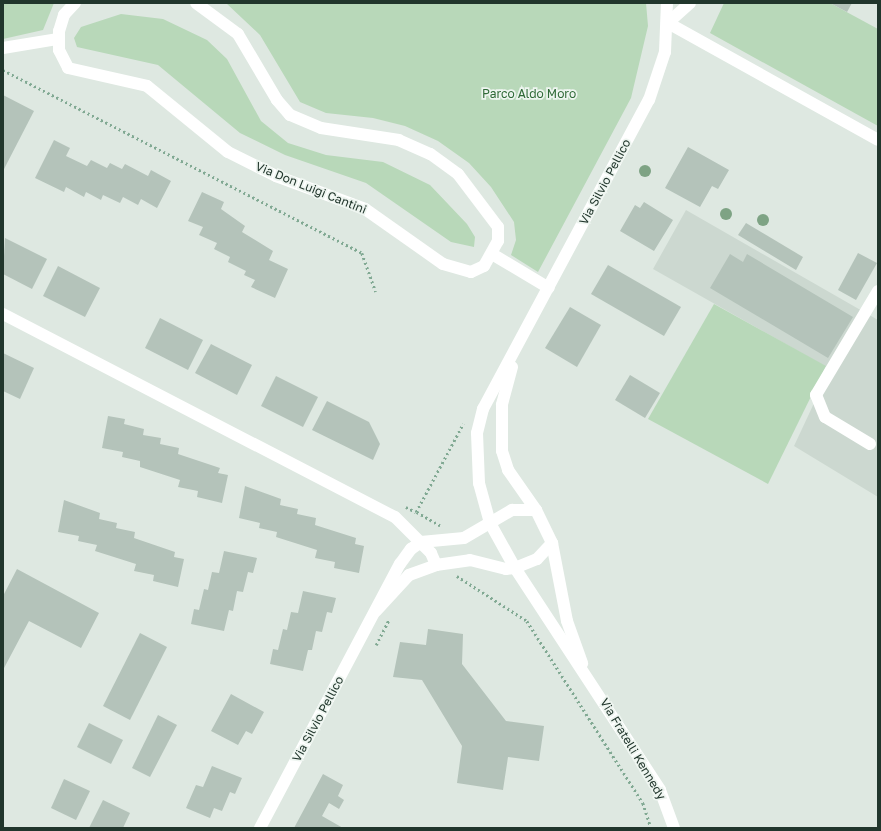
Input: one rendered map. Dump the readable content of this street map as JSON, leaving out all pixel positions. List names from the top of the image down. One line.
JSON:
{"streets":{"street":["Via Silvio Pellico","Via Don Luigi Cantini","Via Fratelli Kennedy"]},"crossings":[["Via Silvio Pellico","Via Fratelli Kennedy"]],"parks":["Parco Aldo Moro"]}
